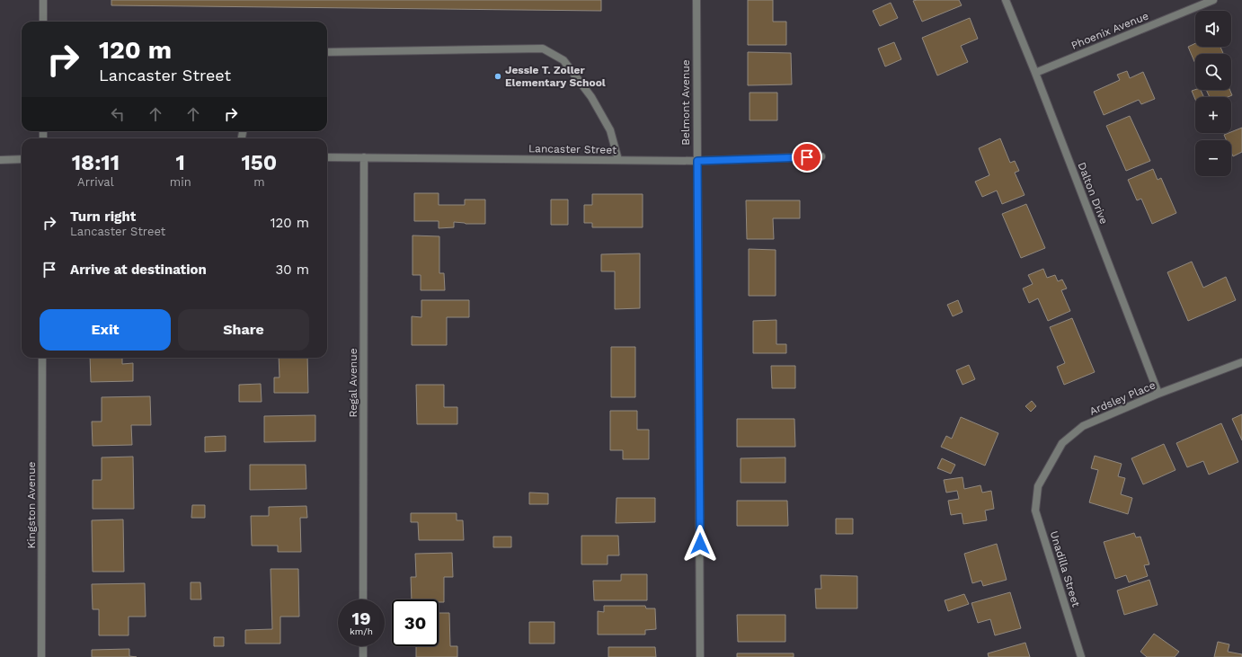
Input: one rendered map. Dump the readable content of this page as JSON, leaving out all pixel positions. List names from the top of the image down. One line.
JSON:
{"streets":{"street":["Phoenix Avenue","Belmont Avenue","Lancaster Street","Dalton Drive","Regal Avenue","Ardsley Place","Kingston Avenue","Unadilla Street"]},"crossings":[["Phoenix Avenue","Dalton Drive"],["Belmont Avenue","Lancaster Street"],["Lancaster Street","Regal Avenue"],["Dalton Drive","Ardsley Place"],["Ardsley Place","Unadilla Street"]],"places":["Jessie T. Zoller Elementary School"],"page":{"map_buttons":["+","−"],"turn":["120 m","Lancaster Street"],"eta":["18:11","Arrival","1","min","150","m"],"list":[{"name":"Turn right","note":"Lancaster Street","value":"120 m"},{"name":"Arrive at destination","value":"30 m"}],"buttons":["Exit","Share"],"speed":"19 km/h","limit":"30"}}
